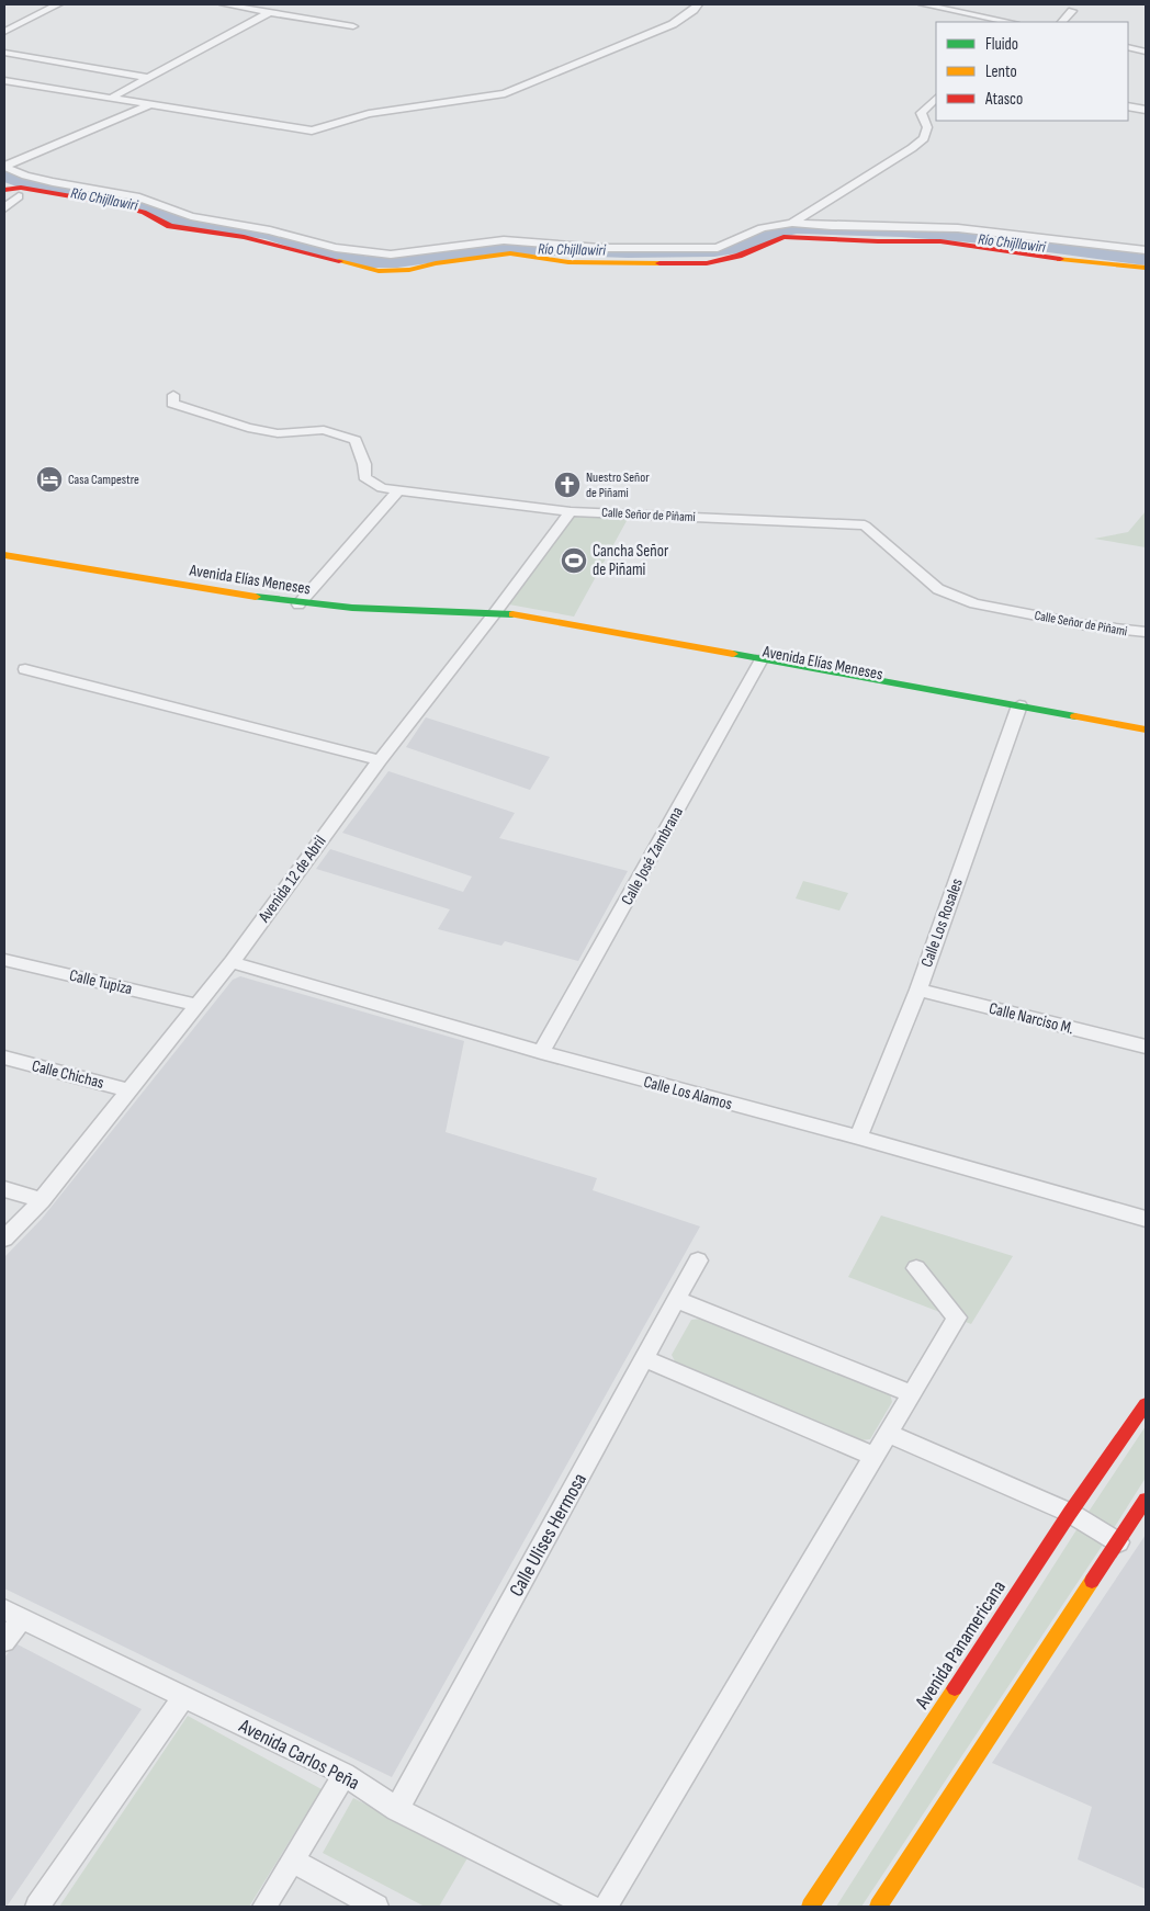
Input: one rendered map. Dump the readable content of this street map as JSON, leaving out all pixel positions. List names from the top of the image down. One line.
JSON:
{"streets":{"main road":["Avenida Elías Meneses","Avenida Panamericana"],"street":["Calle Señor de Piñami","Calle José Zambrana","Avenida 12 de Abril","Calle Los Rosales","Calle Tupiza","Calle Narciso M.","Calle Chichas","Calle Los Alamos","Calle Ulises Hermosa","Avenida Carlos Peña"]},"crossings":[["Calle Señor de Piñami","Avenida 12 de Abril"],["Avenida Elías Meneses","Calle José Zambrana"],["Avenida Elías Meneses","Avenida 12 de Abril"],["Avenida Elías Meneses","Calle Los Rosales"],["Calle José Zambrana","Calle Los Alamos"],["Avenida 12 de Abril","Calle Tupiza"],["Avenida 12 de Abril","Calle Chichas"],["Avenida 12 de Abril","Calle Los Alamos"],["Calle Los Rosales","Calle Narciso M."],["Calle Los Rosales","Calle Los Alamos"],["Calle Ulises Hermosa","Avenida Carlos Peña"]],"water":["Río Chijllawiri"],"places":{"hotel":["Casa Campestre"],"church":["Nuestro Señor de Piñami"],"sports":["Cancha Señor de Piñami"]},"legend":["Fluido","Lento","Atasco"]}
